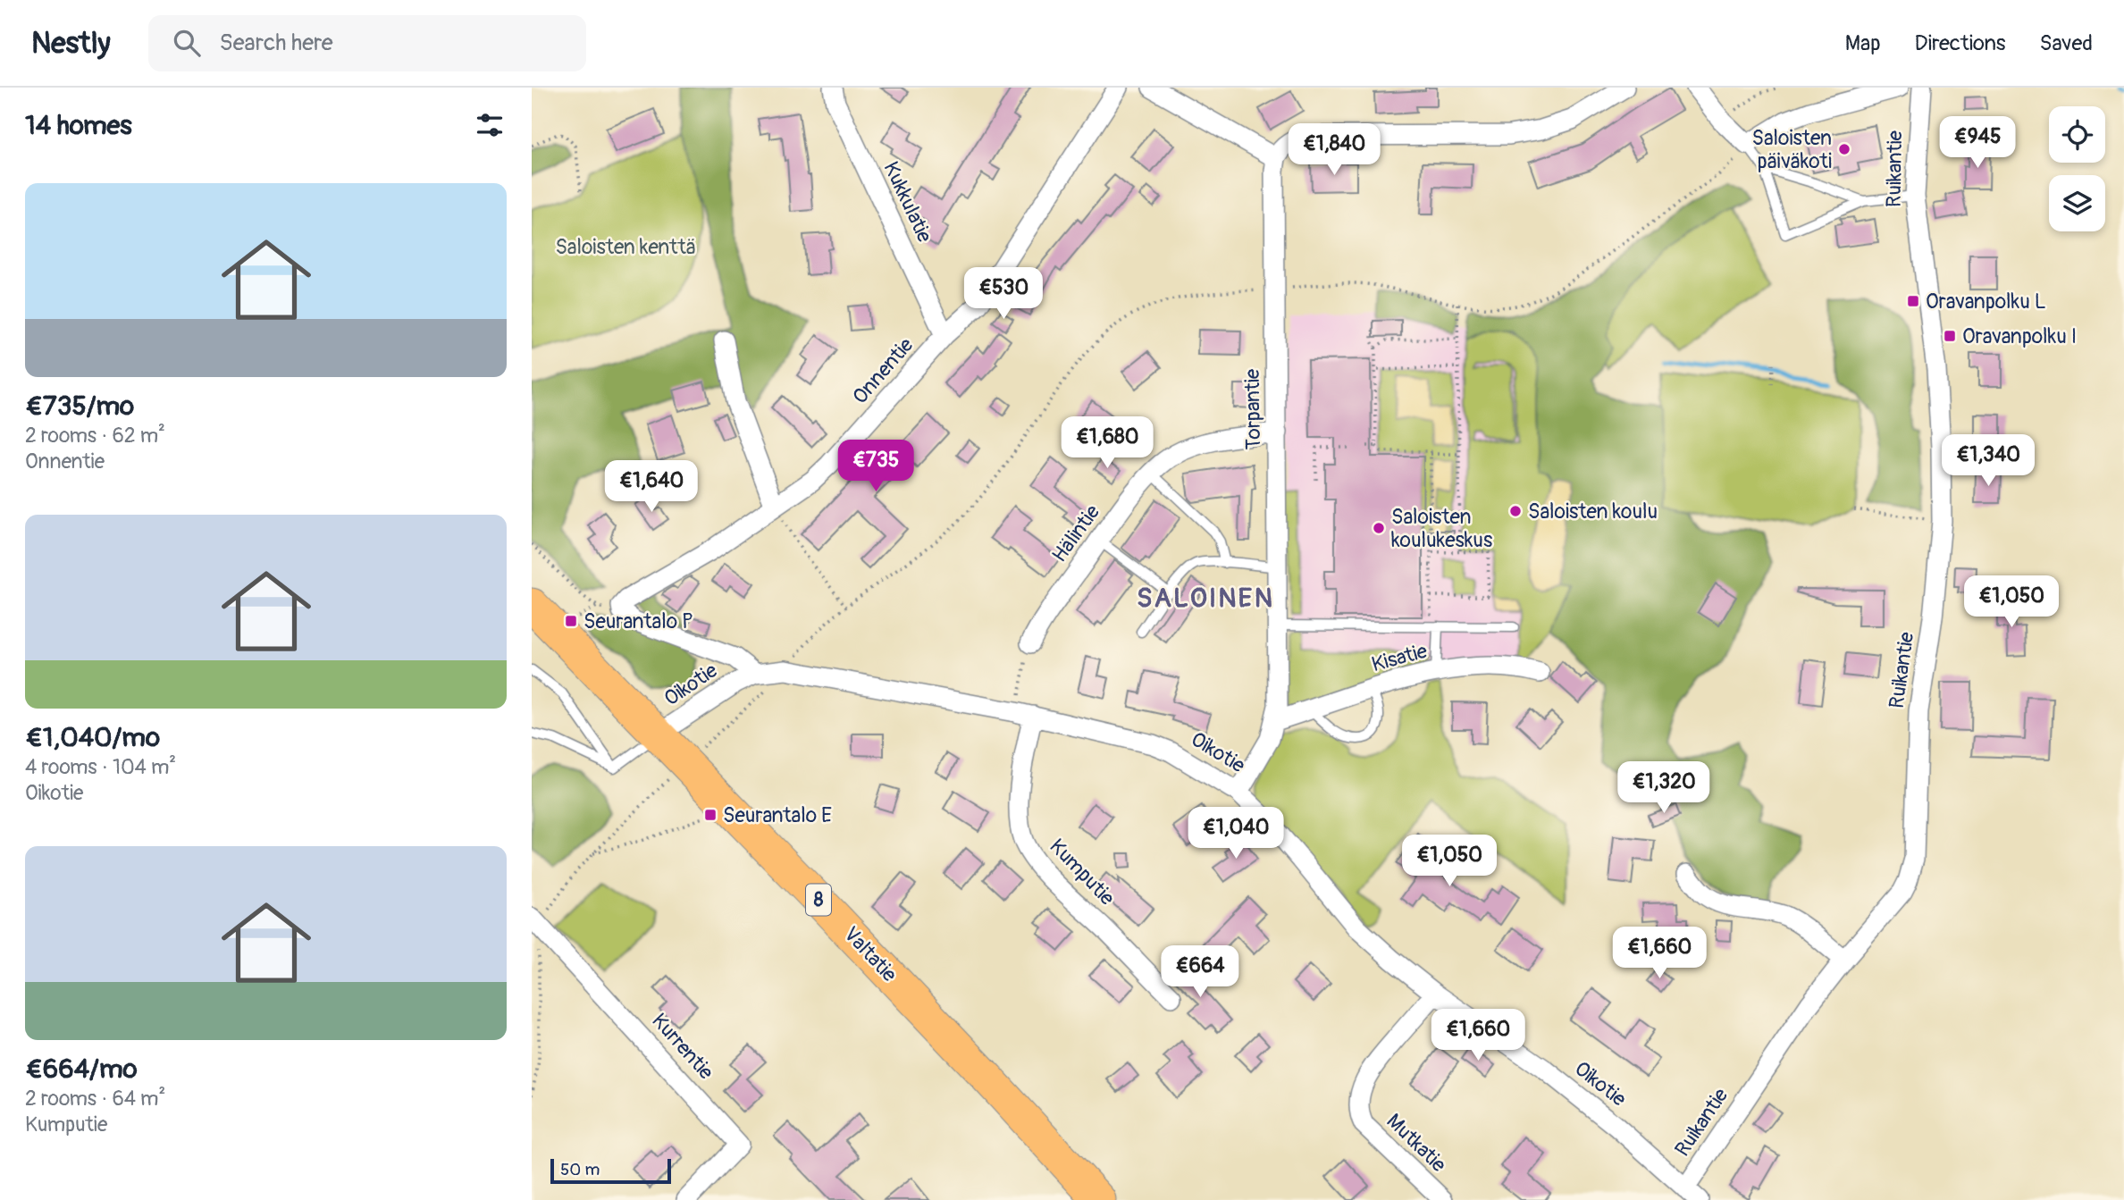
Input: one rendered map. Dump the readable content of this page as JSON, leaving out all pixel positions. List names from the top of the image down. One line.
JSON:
{"streets":{"highway":["8","Valtatie"],"street":["Ruikantie","Kukkulatie","Onnentie","Torpantie","Hälintie","Kisatie","Oikotie","Kumputie","Kurrentie","Mutkatie"]},"crossings":[["Ruikantie","Oikotie"],["Kukkulatie","Onnentie"],["Torpantie","Hälintie"],["Torpantie","Kisatie"],["Torpantie","Oikotie"],["Oikotie","Kumputie"],["Oikotie","Valtatie"],["Oikotie","Mutkatie"]],"districts":["SALOINEN"],"parks":["Saloisten kenttä"],"places":{"other":["Saloisten päiväkoti","Saloisten koulu","Saloisten koulukeskus"],"transit":["Oravanpolku L","Oravanpolku I","Seurantalo P","Seurantalo E"]},"scale_bar":"50 m","page":{"header":"Nestly","search":"Search here","nav":["Map","Directions","Saved"],"heading":"14 homes","price":["€945","€1,840","€530","€1,680","€1,340","€735","€1,640","€1,050","€1,320","€1,040","€1,050","€1,660","€664","€1,660"],"list":[{"name":"€735/mo","note":"2 rooms · 62 m² · Onnentie"},{"name":"€1,040/mo","note":"4 rooms · 104 m² · Oikotie"},{"name":"€664/mo","note":"2 rooms · 64 m² · Kumputie"}],"scale":"50 m"}}
